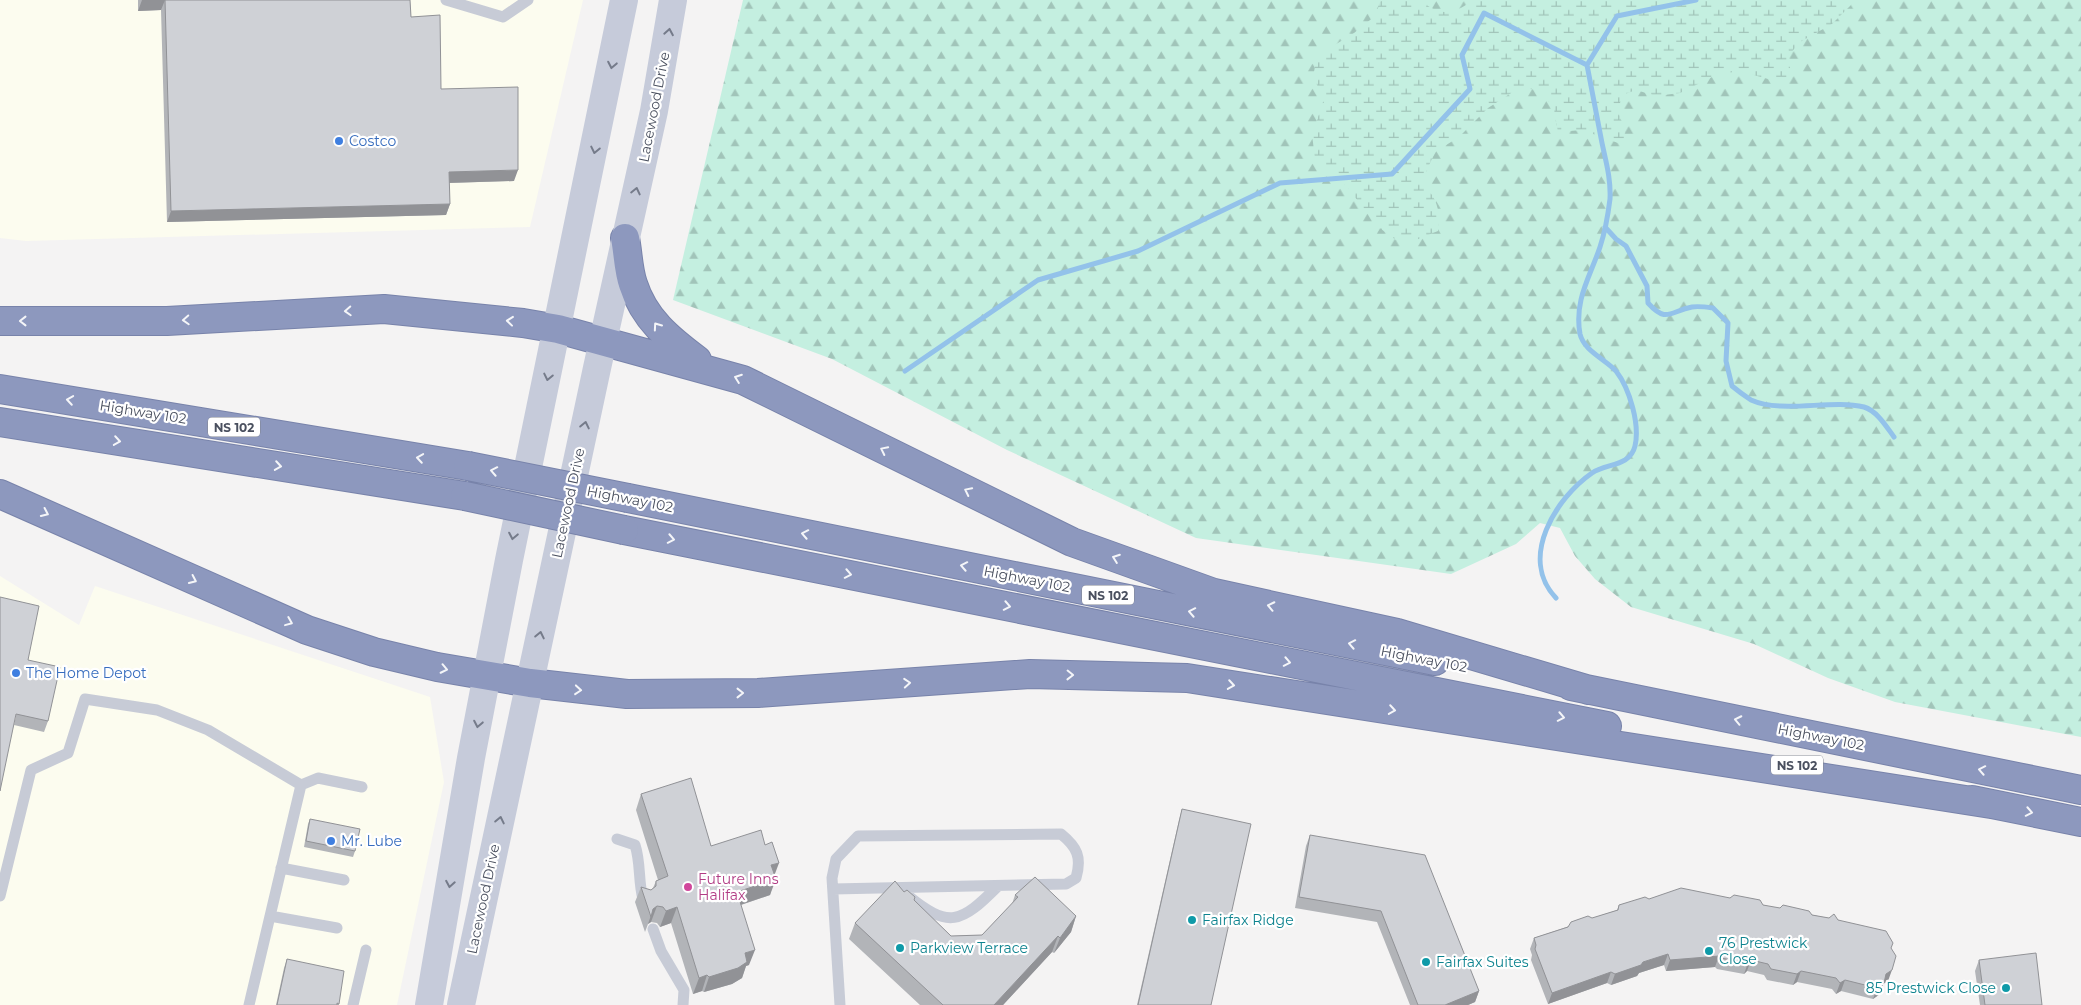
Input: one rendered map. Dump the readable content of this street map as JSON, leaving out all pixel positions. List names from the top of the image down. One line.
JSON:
{"streets":{"highway":["Highway 102","NS 102"],"main road":["Lacewood Drive"]},"places":["Costco","The Home Depot","Mr. Lube","Future Inns Halifax","Fairfax Ridge","Parkview Terrace","76 Prestwick Close","Fairfax Suites","85 Prestwick Close"]}
